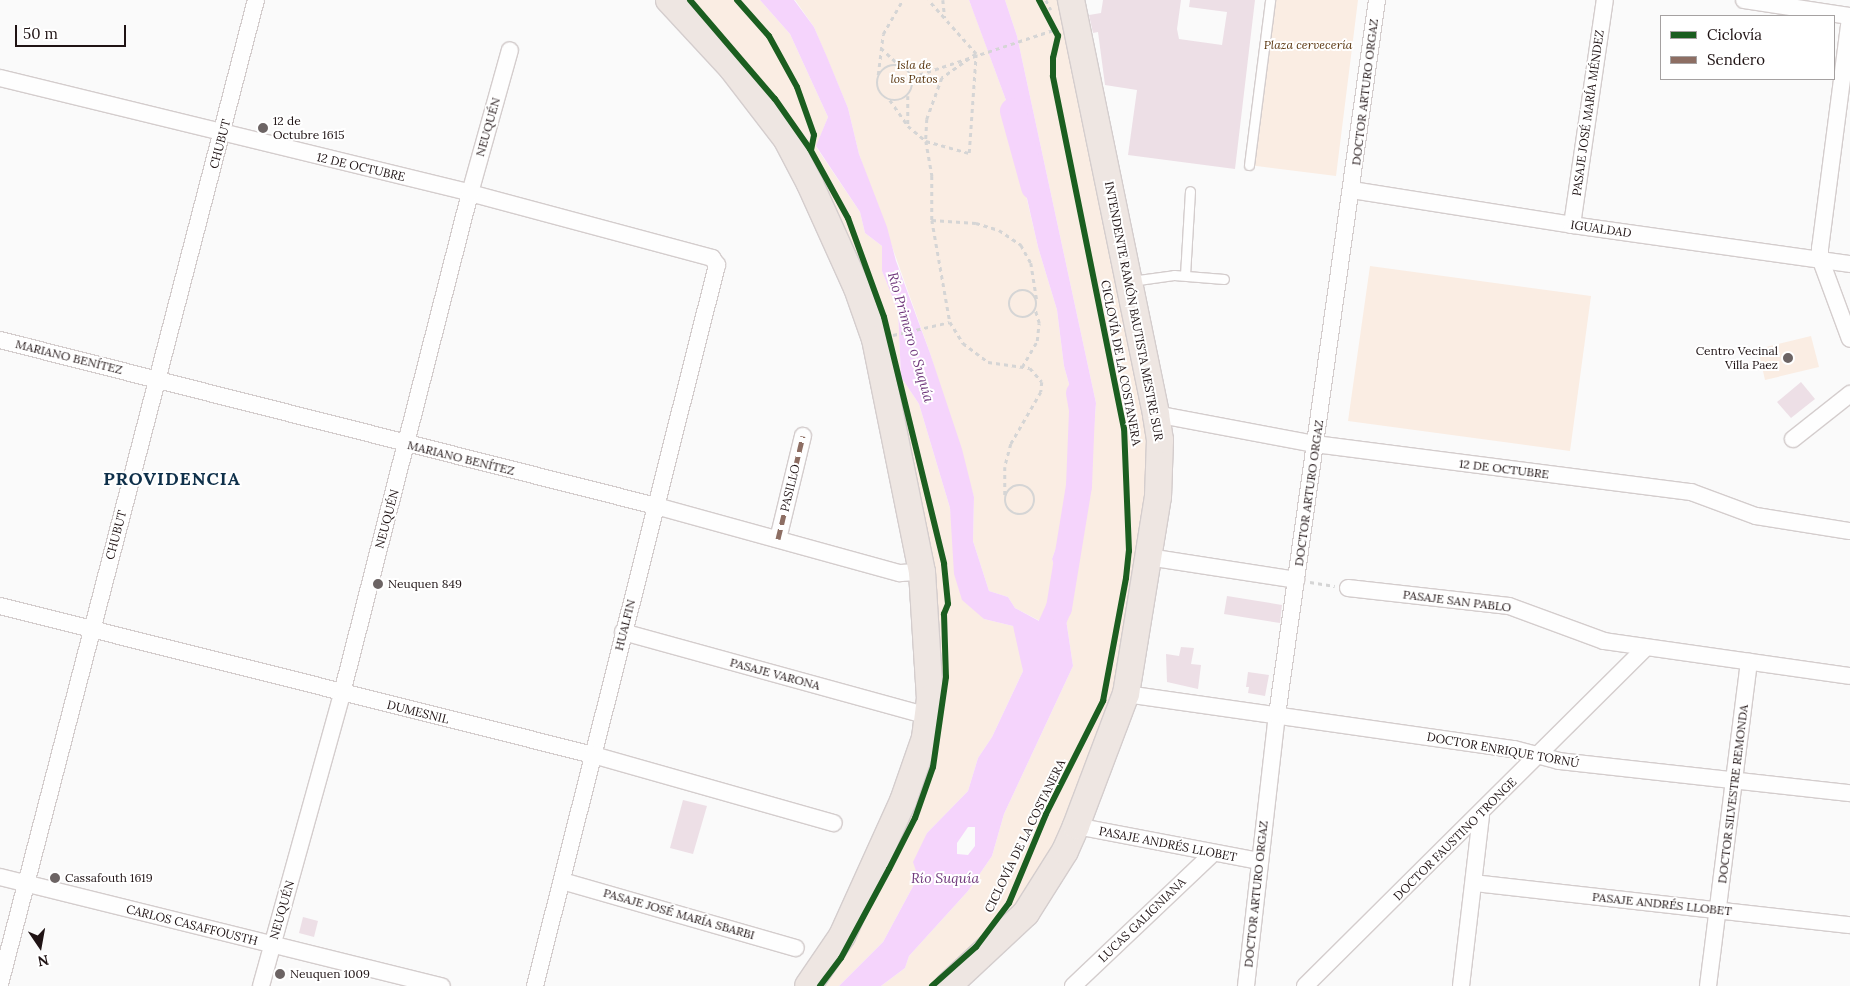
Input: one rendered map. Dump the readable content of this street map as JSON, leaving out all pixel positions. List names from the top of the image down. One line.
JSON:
{"streets":{"main road":["INTENDENTE RAMÓN BAUTISTA MESTRE SUR"],"street":["DOCTOR ARTURO ORGAZ","PASAJE JOSÉ MARÍA MÉNDEZ","NEUQUÉN","CHUBUT","12 DE OCTUBRE","IGUALDAD","MARIANO BENÍTEZ","PASILLO","PASAJE SAN PABLO","HUALFIN","PASAJE VARONA","DUMESNIL","DOCTOR ENRIQUE TORNÚ","DOCTOR SILVESTRE REMONDA","DOCTOR FAUSTINO TRONGE","PASAJE ANDRÉS LLOBET","PASAJE JOSÉ MARÍA SBARBI","LUCAS GALIGNIANA","CARLOS CASAFFOUSTH"],"cycle path":["CICLOVÍA DE LA COSTANERA"]},"crossings":[["DOCTOR ARTURO ORGAZ","12 DE OCTUBRE"],["DOCTOR ARTURO ORGAZ","IGUALDAD"],["DOCTOR ARTURO ORGAZ","DOCTOR ENRIQUE TORNÚ"],["DOCTOR ARTURO ORGAZ","PASAJE ANDRÉS LLOBET"],["PASAJE JOSÉ MARÍA MÉNDEZ","IGUALDAD"],["NEUQUÉN","12 DE OCTUBRE"],["NEUQUÉN","MARIANO BENÍTEZ"],["NEUQUÉN","DUMESNIL"],["NEUQUÉN","CARLOS CASAFFOUSTH"],["CHUBUT","12 DE OCTUBRE"],["CHUBUT","MARIANO BENÍTEZ"],["CHUBUT","DUMESNIL"],["CHUBUT","CARLOS CASAFFOUSTH"],["12 DE OCTUBRE","INTENDENTE RAMÓN BAUTISTA MESTRE SUR"],["12 DE OCTUBRE","HUALFIN"],["INTENDENTE RAMÓN BAUTISTA MESTRE SUR","DOCTOR ENRIQUE TORNÚ"],["INTENDENTE RAMÓN BAUTISTA MESTRE SUR","PASAJE ANDRÉS LLOBET"],["MARIANO BENÍTEZ","PASILLO"],["MARIANO BENÍTEZ","HUALFIN"],["PASAJE SAN PABLO","DOCTOR SILVESTRE REMONDA"],["PASAJE SAN PABLO","DOCTOR FAUSTINO TRONGE"],["HUALFIN","PASAJE VARONA"],["HUALFIN","DUMESNIL"],["HUALFIN","PASAJE JOSÉ MARÍA SBARBI"],["DOCTOR ENRIQUE TORNÚ","DOCTOR SILVESTRE REMONDA"],["DOCTOR ENRIQUE TORNÚ","DOCTOR FAUSTINO TRONGE"],["DOCTOR SILVESTRE REMONDA","PASAJE ANDRÉS LLOBET"],["PASAJE ANDRÉS LLOBET","LUCAS GALIGNIANA"]],"districts":["PROVIDENCIA"],"water":["Río Primero o Suquía","Río Suquía"],"parks":["Plaza cervecería","Isla de los Patos"],"places":["12 de Octubre 1615","Centro Vecinal Villa Paez","Neuquen 849","Cassafouth 1619","Neuquen 1009"],"legend":["Ciclovía","Sendero"],"scale_bar":"50 m","north":"bottom"}
